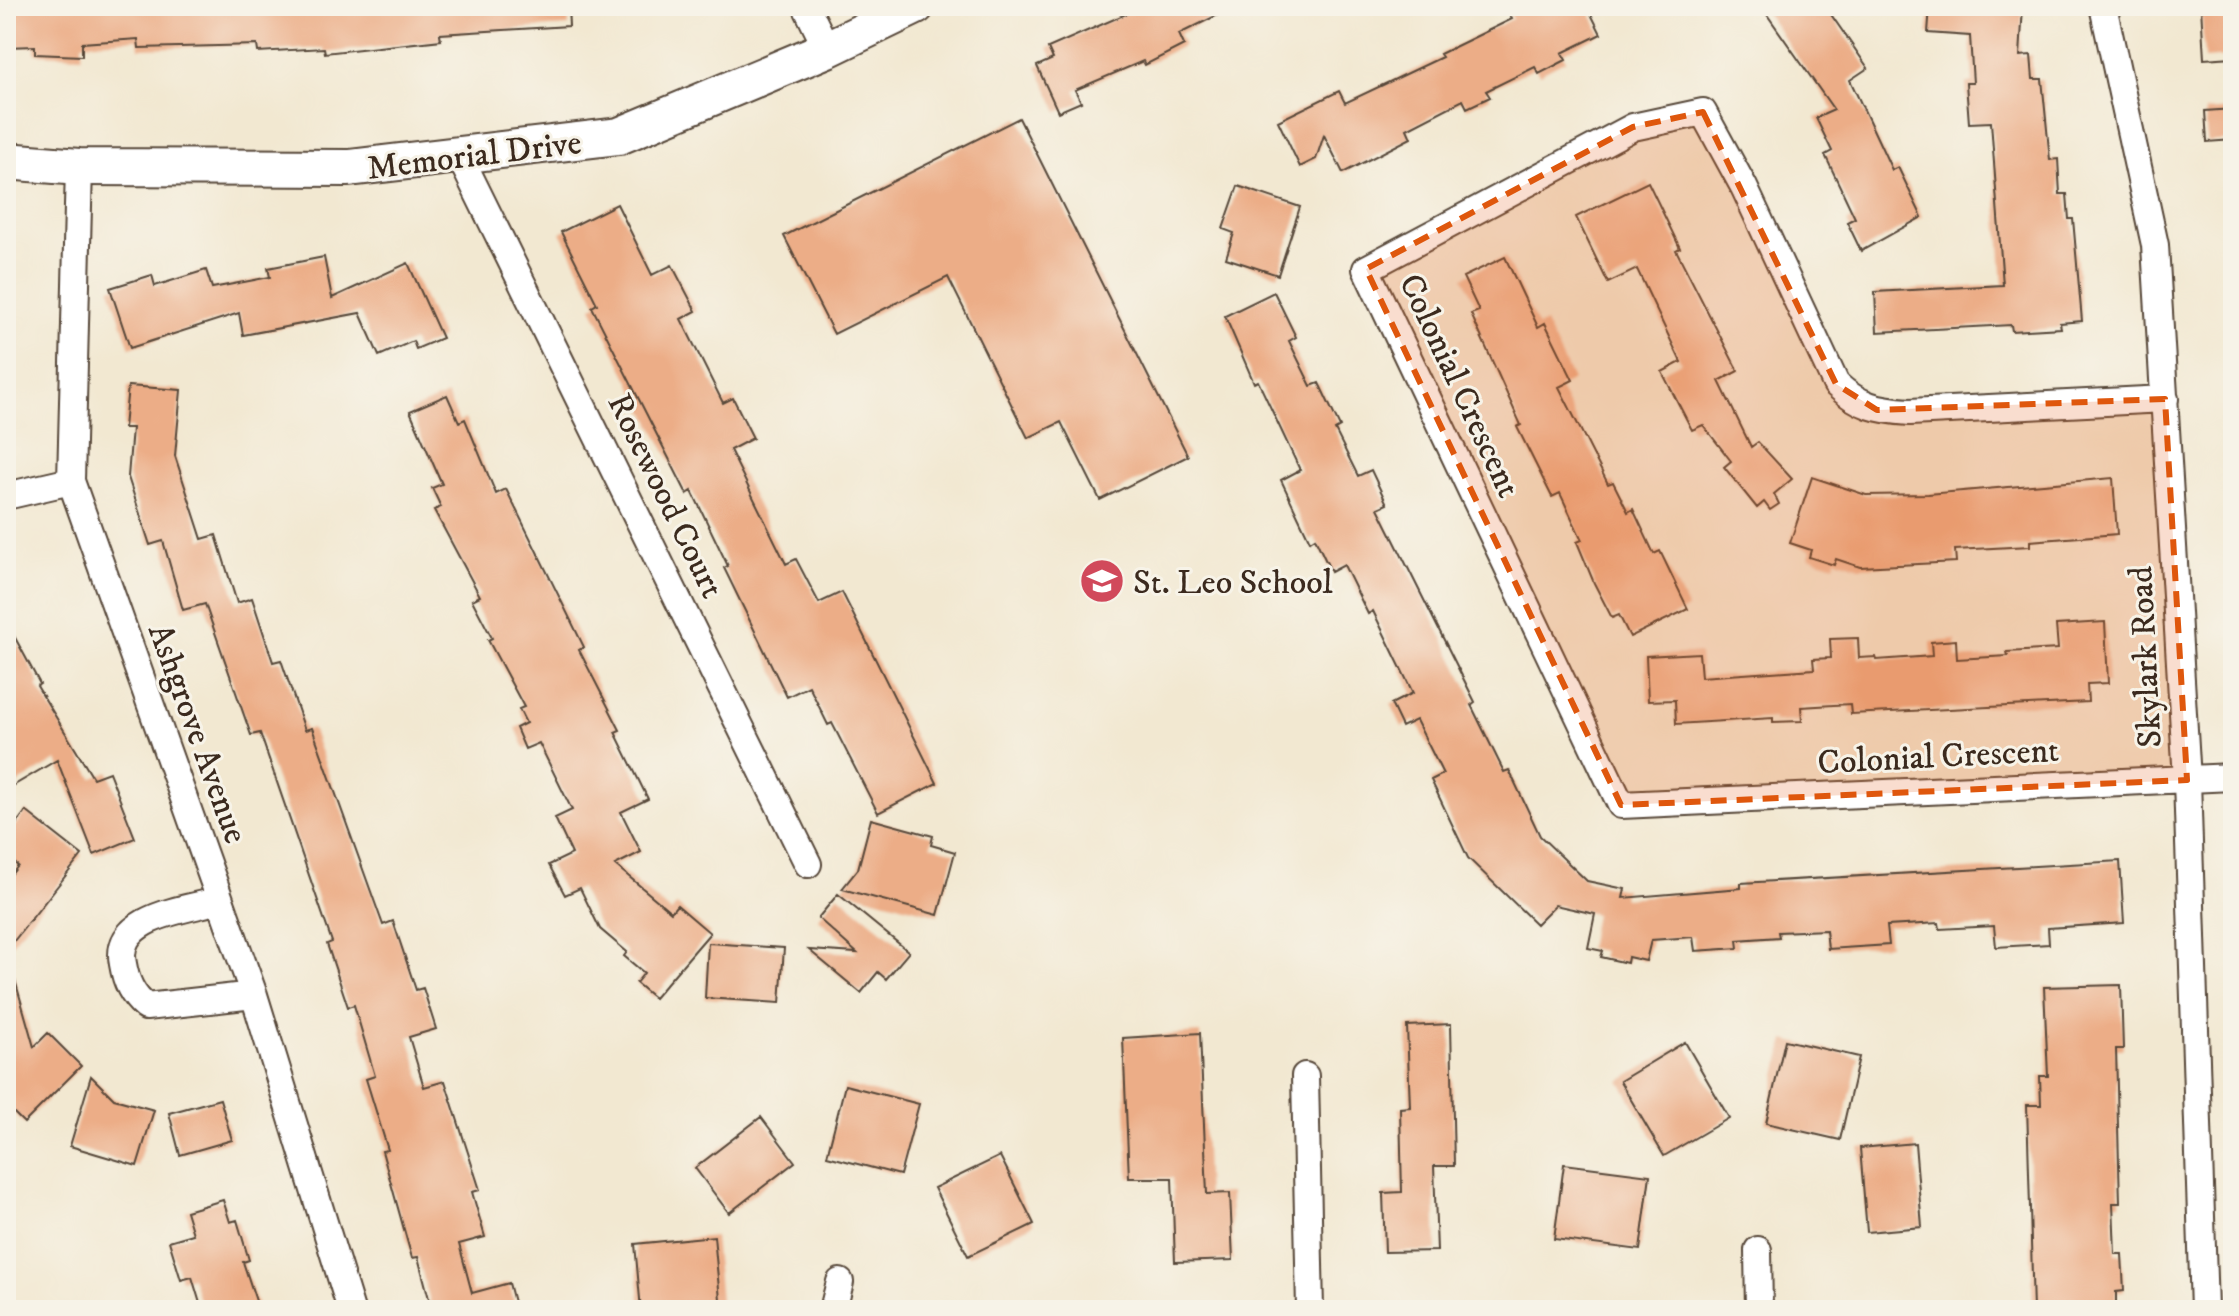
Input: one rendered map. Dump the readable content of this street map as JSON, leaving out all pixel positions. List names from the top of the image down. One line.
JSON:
{"streets":{"main road":["Memorial Drive"],"street":["Colonial Crescent","Rosewood Court","Skylark Road","Ashgrove Avenue"]},"crossings":[["Memorial Drive","Rosewood Court"],["Memorial Drive","Ashgrove Avenue"],["Colonial Crescent","Skylark Road"]],"places":{"school or university":["St. Leo School"]}}
